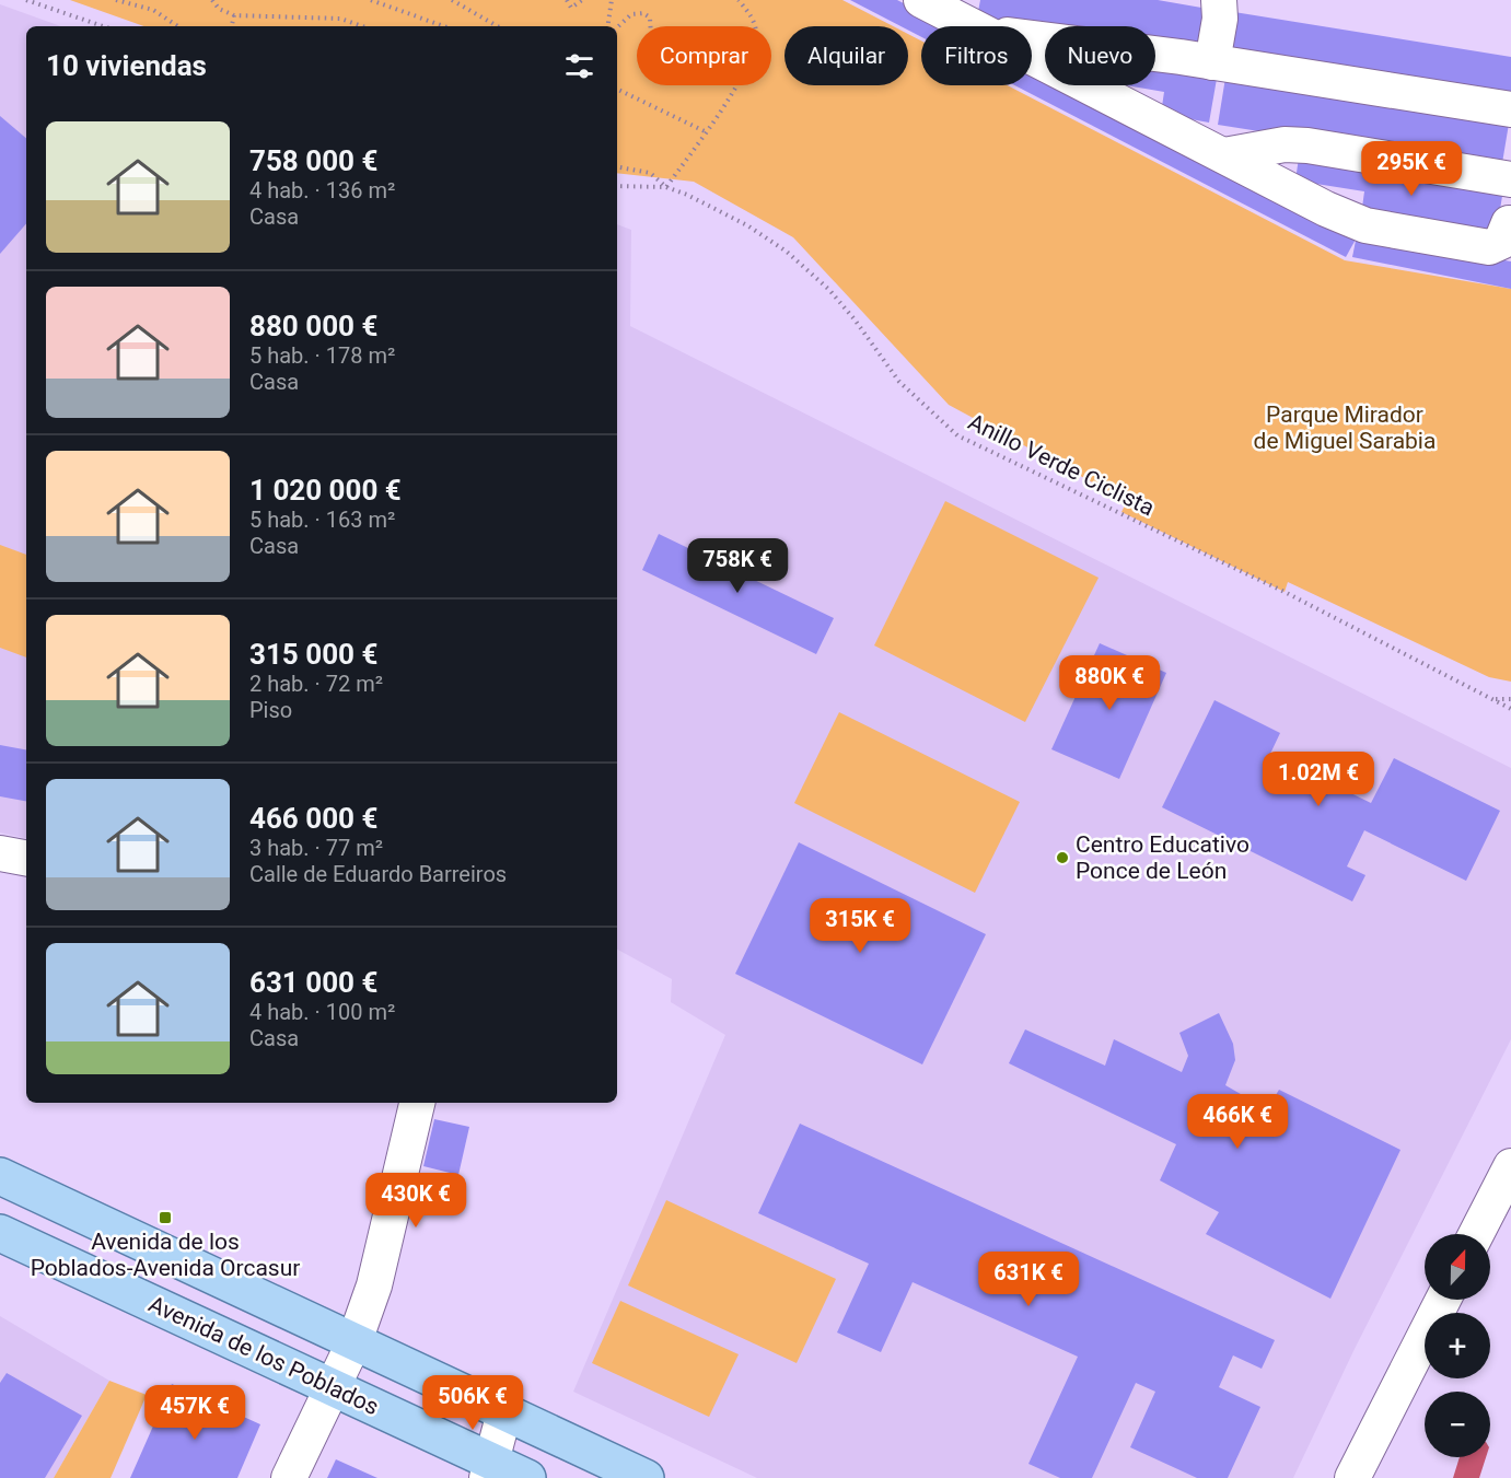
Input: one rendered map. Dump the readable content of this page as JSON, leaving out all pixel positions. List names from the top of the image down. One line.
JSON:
{"streets":{"main road":["Avenida de los Poblados"],"path":["Anillo Verde Ciclista"]},"parks":["Parque Mirador de Miguel Sarabia"],"places":{"other":["Centro Educativo Ponce de León"],"transit":["Avenida de los Poblados-Avenida Orcasur"]},"north":"top","page":{"chip":["Comprar","Alquilar","Filtros","Nuevo"],"heading":"10 viviendas","list":[{"name":"758 000 €","note":"4 hab. · 136 m² · Casa"},{"name":"880 000 €","note":"5 hab. · 178 m² · Casa"},{"name":"1 020 000 €","note":"5 hab. · 163 m² · Casa"},{"name":"315 000 €","note":"2 hab. · 72 m² · Piso"},{"name":"466 000 €","note":"3 hab. · 77 m² · Calle de Eduardo Barreiros"},{"name":"631 000 €","note":"4 hab. · 100 m² · Casa"}],"price":["295K €","758K €","880K €","1.02M €","315K €","466K €","430K €","631K €","506K €","457K €"],"map_buttons":["+","−"]}}
